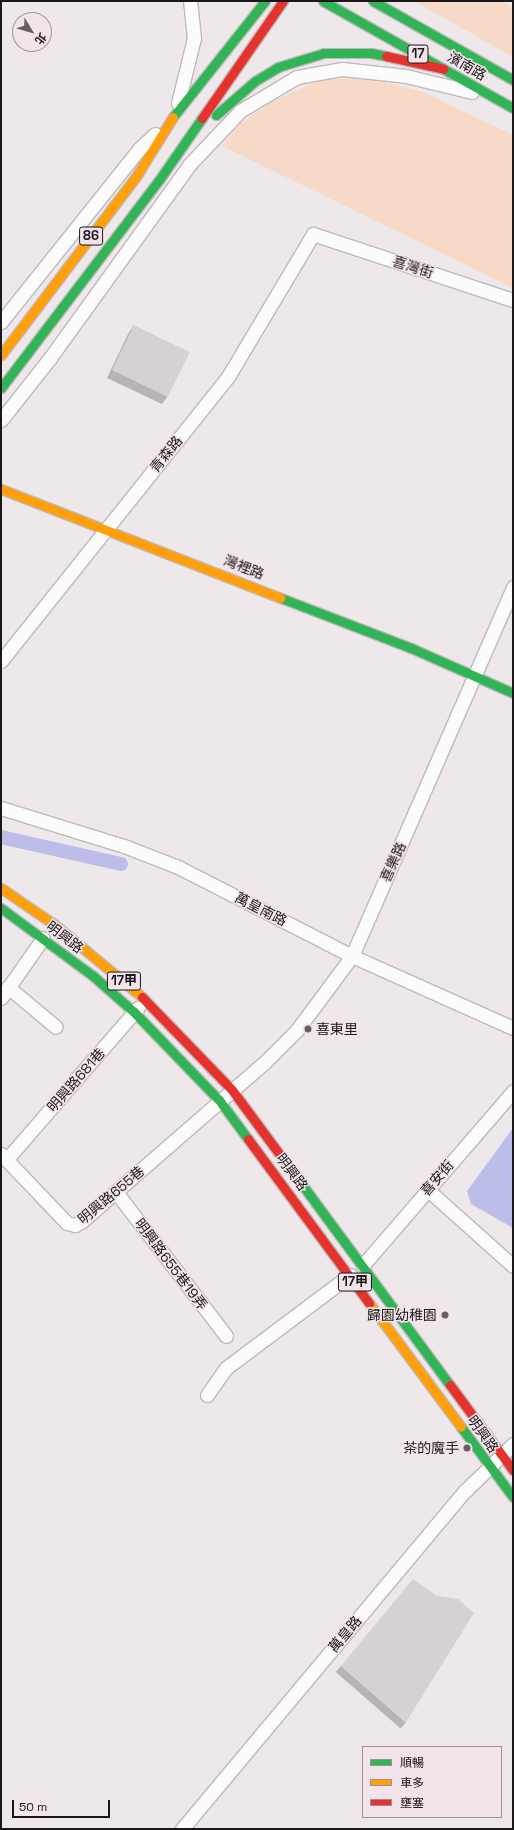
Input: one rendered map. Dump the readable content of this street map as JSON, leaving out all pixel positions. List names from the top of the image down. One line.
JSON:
{"streets":{"main road":["17","濱南路","86","灣裡路","明興路","17甲"],"street":["喜灣街","青森路","喜樂路","萬皇南路","明興路681巷","喜安街","明興路655巷","明興路655巷19弄","萬皇路"]},"crossings":[["喜灣街","青森路"],["青森路","灣裡路"],["灣裡路","喜樂路"],["喜樂路","萬皇南路"],["喜樂路","明興路"],["喜樂路","明興路655巷"],["明興路","明興路681巷"],["明興路","喜安街"],["明興路","明興路655巷"],["明興路","萬皇路"],["明興路681巷","明興路655巷"],["明興路655巷","明興路655巷19弄"]],"places":["喜東里","歸園幼稚園","茶的魔手"],"legend":["順暢","車多","壅塞"],"scale_bar":"50 m","north":"bottom right"}
